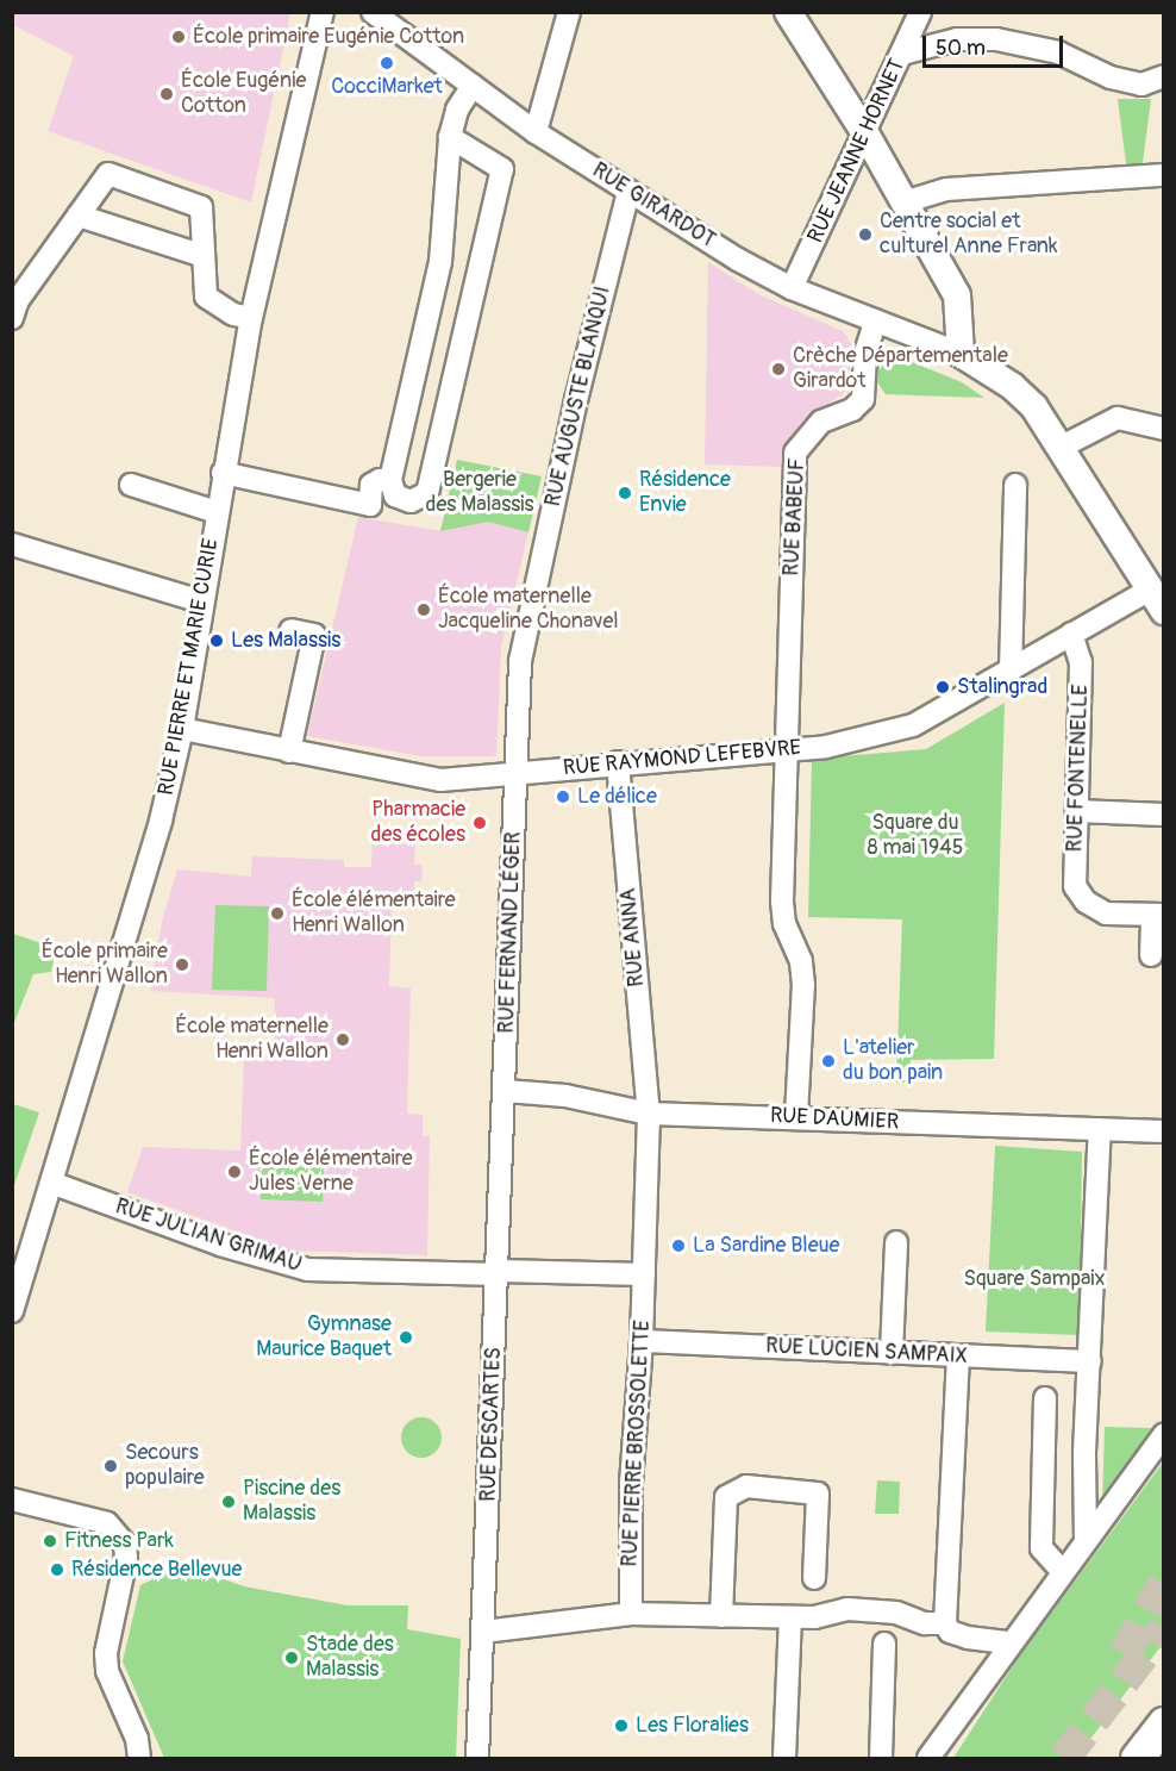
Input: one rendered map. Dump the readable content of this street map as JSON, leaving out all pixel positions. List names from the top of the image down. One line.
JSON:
{"streets":{"street":["RUE JEANNE HORNET","RUE GIRARDOT","RUE AUGUSTE BLANQUI","RUE BABEUF","RUE PIERRE ET MARIE CURIE","RUE RAYMOND LEFEBVRE","RUE FONTENELLE","RUE FERNAND LÉGER","RUE ANNA","RUE DAUMIER","RUE JULIAN GRIMAU","RUE LUCIEN SAMPAIX","RUE DESCARTES","RUE PIERRE BROSSOLETTE"]},"crossings":[["RUE JEANNE HORNET","RUE GIRARDOT"],["RUE GIRARDOT","RUE AUGUSTE BLANQUI"],["RUE GIRARDOT","RUE BABEUF"],["RUE AUGUSTE BLANQUI","RUE RAYMOND LEFEBVRE"],["RUE AUGUSTE BLANQUI","RUE FERNAND LÉGER"],["RUE BABEUF","RUE RAYMOND LEFEBVRE"],["RUE PIERRE ET MARIE CURIE","RUE RAYMOND LEFEBVRE"],["RUE PIERRE ET MARIE CURIE","RUE JULIAN GRIMAU"],["RUE RAYMOND LEFEBVRE","RUE FONTENELLE"],["RUE RAYMOND LEFEBVRE","RUE FERNAND LÉGER"],["RUE RAYMOND LEFEBVRE","RUE ANNA"],["RUE FERNAND LÉGER","RUE DAUMIER"],["RUE FERNAND LÉGER","RUE DESCARTES"],["RUE ANNA","RUE DAUMIER"],["RUE ANNA","RUE PIERRE BROSSOLETTE"],["RUE DAUMIER","RUE DESCARTES"],["RUE DAUMIER","RUE PIERRE BROSSOLETTE"],["RUE JULIAN GRIMAU","RUE DESCARTES"],["RUE JULIAN GRIMAU","RUE PIERRE BROSSOLETTE"],["RUE LUCIEN SAMPAIX","RUE PIERRE BROSSOLETTE"]],"parks":["Bergerie des Malassis","Square du 8 mai 1945","Square Sampaix"],"places":["École primaire Eugénie Cotton","CocciMarket","École Eugénie Cotton","Centre social et culturel Anne Frank","Crèche Départementale Girardot","Résidence Envie","École maternelle Jacqueline Chonavel","Les Malassis","Stalingrad","Le délice","Pharmacie des écoles","École élémentaire Henri Wallon","École primaire Henri Wallon","École maternelle Henri Wallon","L'atelier du bon pain","École élémentaire Jules Verne","La Sardine Bleue","Gymnase Maurice Baquet","Secours populaire","Piscine des Malassis","Fitness Park","Résidence Bellevue","Stade des Malassis","Les Floralies"],"scale_bar":"50 m"}
